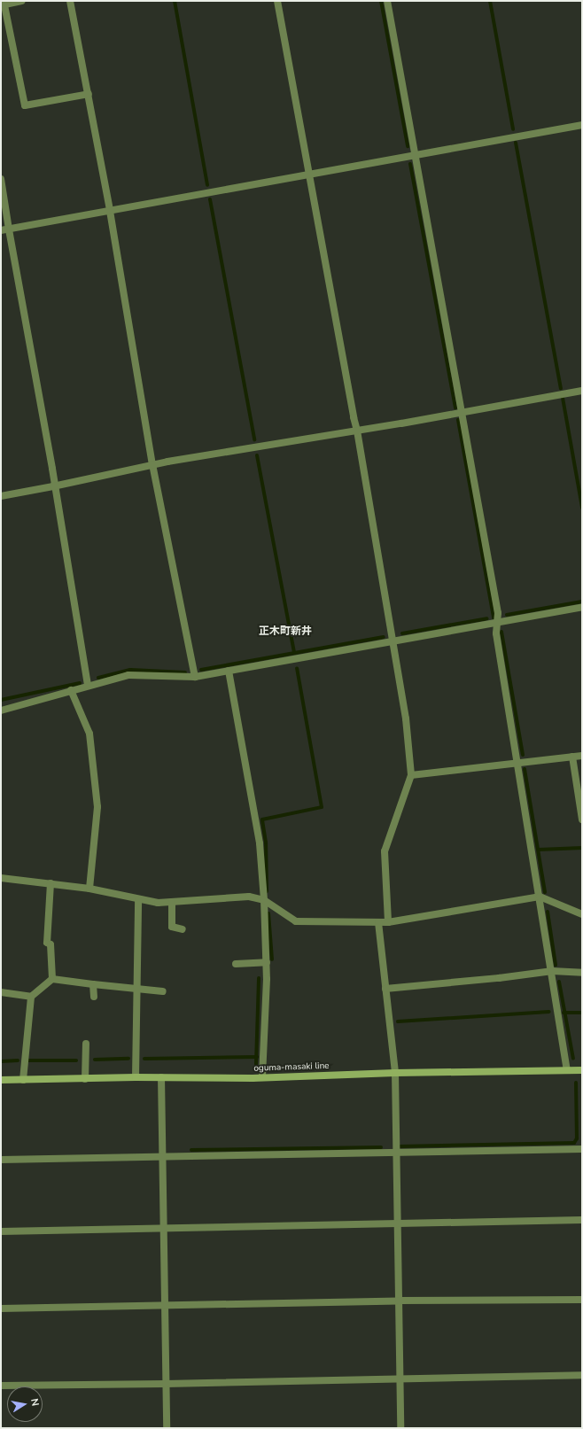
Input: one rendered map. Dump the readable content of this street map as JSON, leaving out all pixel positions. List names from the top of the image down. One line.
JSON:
{"streets":{"main road":["oguma-masaki line"]},"districts":["正木町新井"],"north":"right"}
